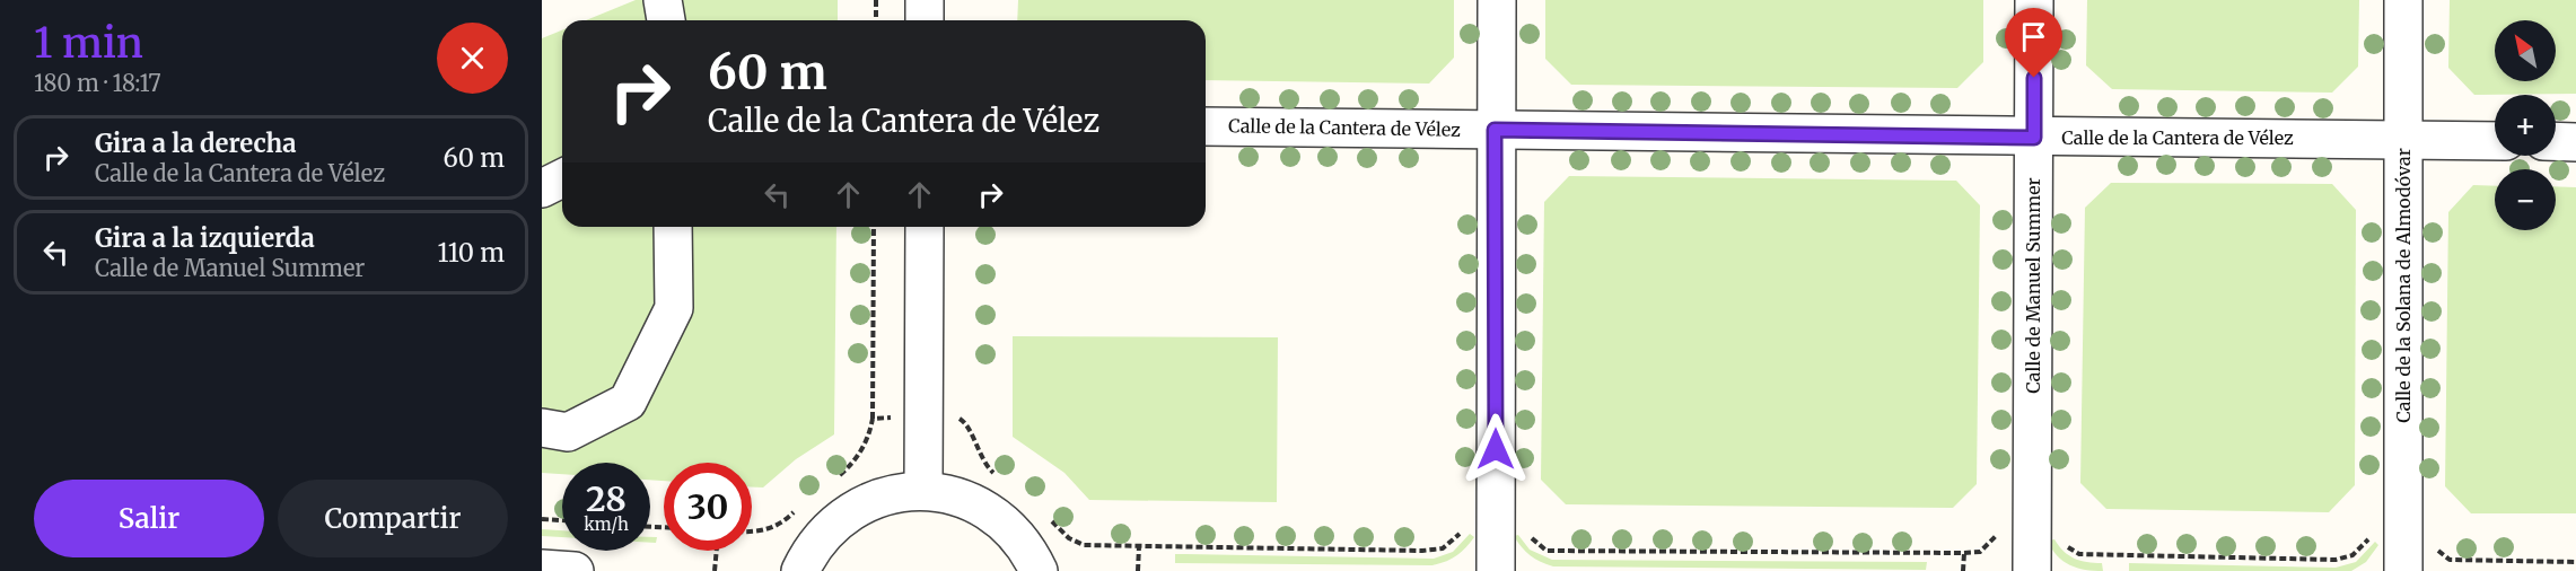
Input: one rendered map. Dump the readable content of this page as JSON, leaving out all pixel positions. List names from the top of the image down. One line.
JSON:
{"streets":{"street":["Calle de la Cantera de Vélez","Calle de Manuel Summer","Calle de la Solana de Almodóvar"]},"crossings":[["Calle de la Cantera de Vélez","Calle de Manuel Summer"],["Calle de la Cantera de Vélez","Calle de la Solana de Almodóvar"]],"north":"top left","page":{"heading":["1 min","180 m · 18:17"],"map_buttons":["+","−"],"turn":["60 m","Calle de la Cantera de Vélez"],"list":[{"name":"Gira a la derecha","note":"Calle de la Cantera de Vélez","value":"60 m"},{"name":"Gira a la izquierda","note":"Calle de Manuel Summer","value":"110 m"}],"speed":"28 km/h","limit":"30","buttons":["Salir","Compartir"]}}
